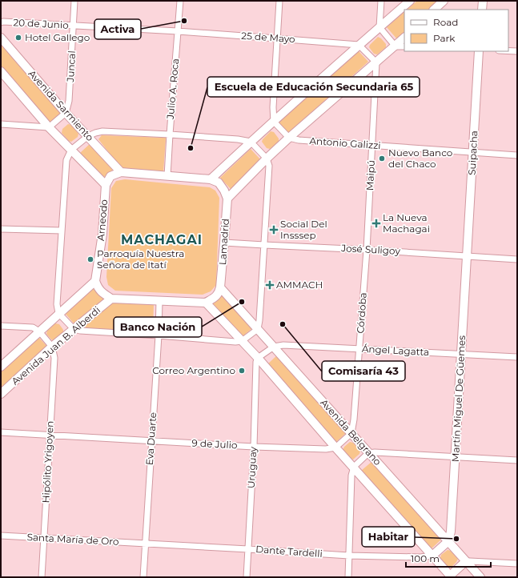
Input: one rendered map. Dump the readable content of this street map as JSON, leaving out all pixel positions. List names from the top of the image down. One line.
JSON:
{"streets":{"street":["20 de Junio","25 de Mayo","Juncal","Julio A. Roca","Avenida Sarmiento","Antonio Galizzi","Suipacha","Maipú","Arneodo","Lamadrid","José Suligoy","Córdoba","Avenida Juan B. Alberdi","Ángel Lagatta","Martín Miguel De Güemes","Avenida Belgrano","Eva Duarte","9 de Julio","Hipólito Yrigoyen","Uruguay","Santa María de Oro","Dante Tardelli"]},"crossings":[["20 de Junio","25 de Mayo"],["20 de Junio","Juncal"],["20 de Junio","Julio A. Roca"],["25 de Mayo","Julio A. Roca"],["Juncal","Avenida Sarmiento"],["Antonio Galizzi","Suipacha"],["Antonio Galizzi","Maipú"],["Suipacha","José Suligoy"],["Suipacha","Martín Miguel De Güemes"],["Maipú","José Suligoy"],["Maipú","Córdoba"],["Lamadrid","José Suligoy"],["Lamadrid","Avenida Belgrano"],["José Suligoy","Córdoba"],["José Suligoy","Martín Miguel De Güemes"],["Córdoba","Ángel Lagatta"],["Córdoba","Avenida Belgrano"],["Avenida Juan B. Alberdi","Hipólito Yrigoyen"],["Ángel Lagatta","Martín Miguel De Güemes"],["Ángel Lagatta","Avenida Belgrano"],["Martín Miguel De Güemes","Avenida Belgrano"],["Eva Duarte","9 de Julio"],["Eva Duarte","Santa María de Oro"],["Eva Duarte","Dante Tardelli"],["9 de Julio","Hipólito Yrigoyen"],["9 de Julio","Uruguay"],["Hipólito Yrigoyen","Santa María de Oro"],["Uruguay","Dante Tardelli"],["Santa María de Oro","Dante Tardelli"]],"districts":["MACHAGAI"],"places":{"other":["Activa","Hotel Gallego","Escuela de Educación Secundaria 65","Nuevo Banco del Chaco","Parroquía Nuestra Señora de Itatí","Banco Nación","Comisaría 43","Correo Argentino","Habitar"],"health":["La Nueva Machagai","Social Del Insssep","AMMACH"]},"legend":["Road","Park"],"scale_bar":"100 m"}
